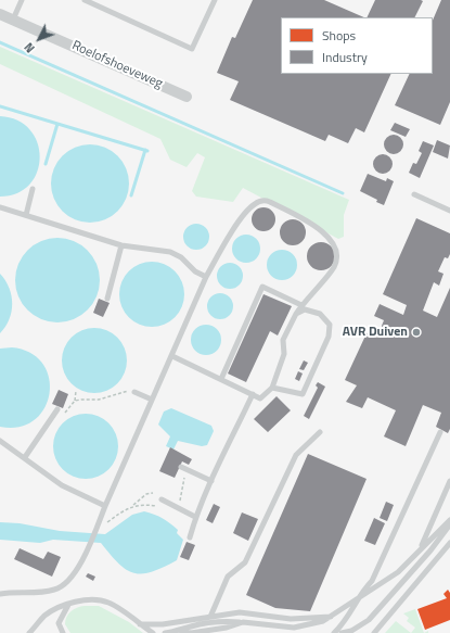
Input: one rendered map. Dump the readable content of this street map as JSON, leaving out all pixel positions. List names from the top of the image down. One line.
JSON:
{"streets":{"street":["Roelofshoeveweg"]},"places":["AVR Duiven"],"legend":["Shops","Industry"],"north":"bottom left"}
